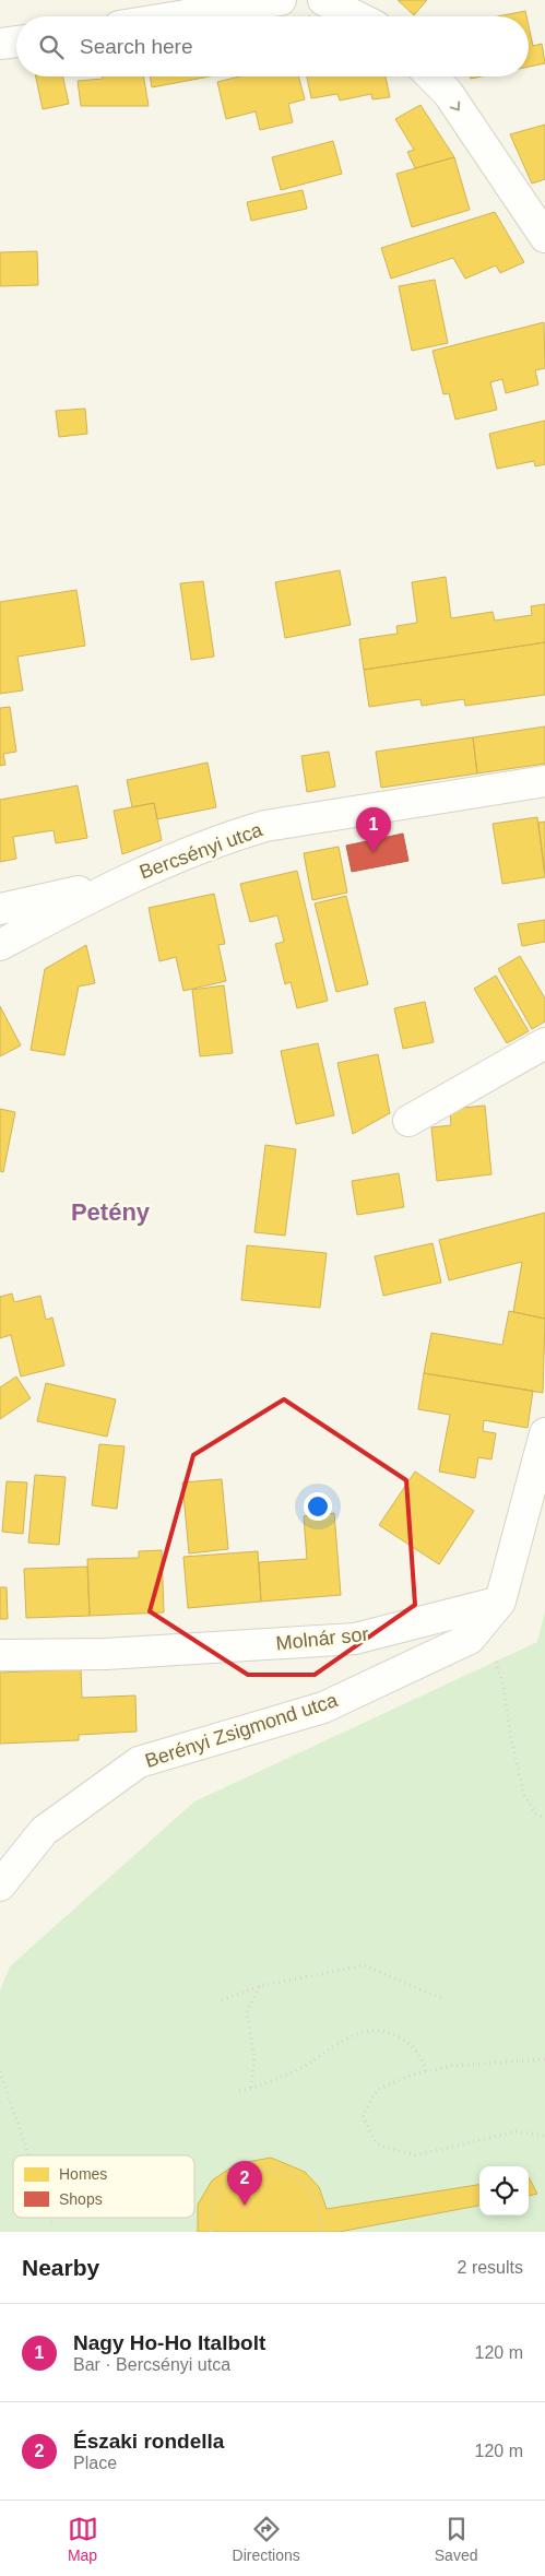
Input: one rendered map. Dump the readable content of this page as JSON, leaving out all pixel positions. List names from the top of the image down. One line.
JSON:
{"streets":{"street":["Bercsényi utca","Molnár sor","Berényi Zsigmond utca"]},"crossings":[["Molnár sor","Berényi Zsigmond utca"]],"districts":["Petény"],"legend":["Homes","Shops"],"page":{"search":"Search here","pins":["1","2"],"heading":["Nearby","2 results"],"list":[{"mark":"1","name":"Nagy Ho-Ho Italbolt","note":"Bar · Bercsényi utca","value":"120 m"},{"mark":"2","name":"Északi rondella","note":"Place","value":"120 m"}],"nav":["Map","Directions","Saved"]}}
